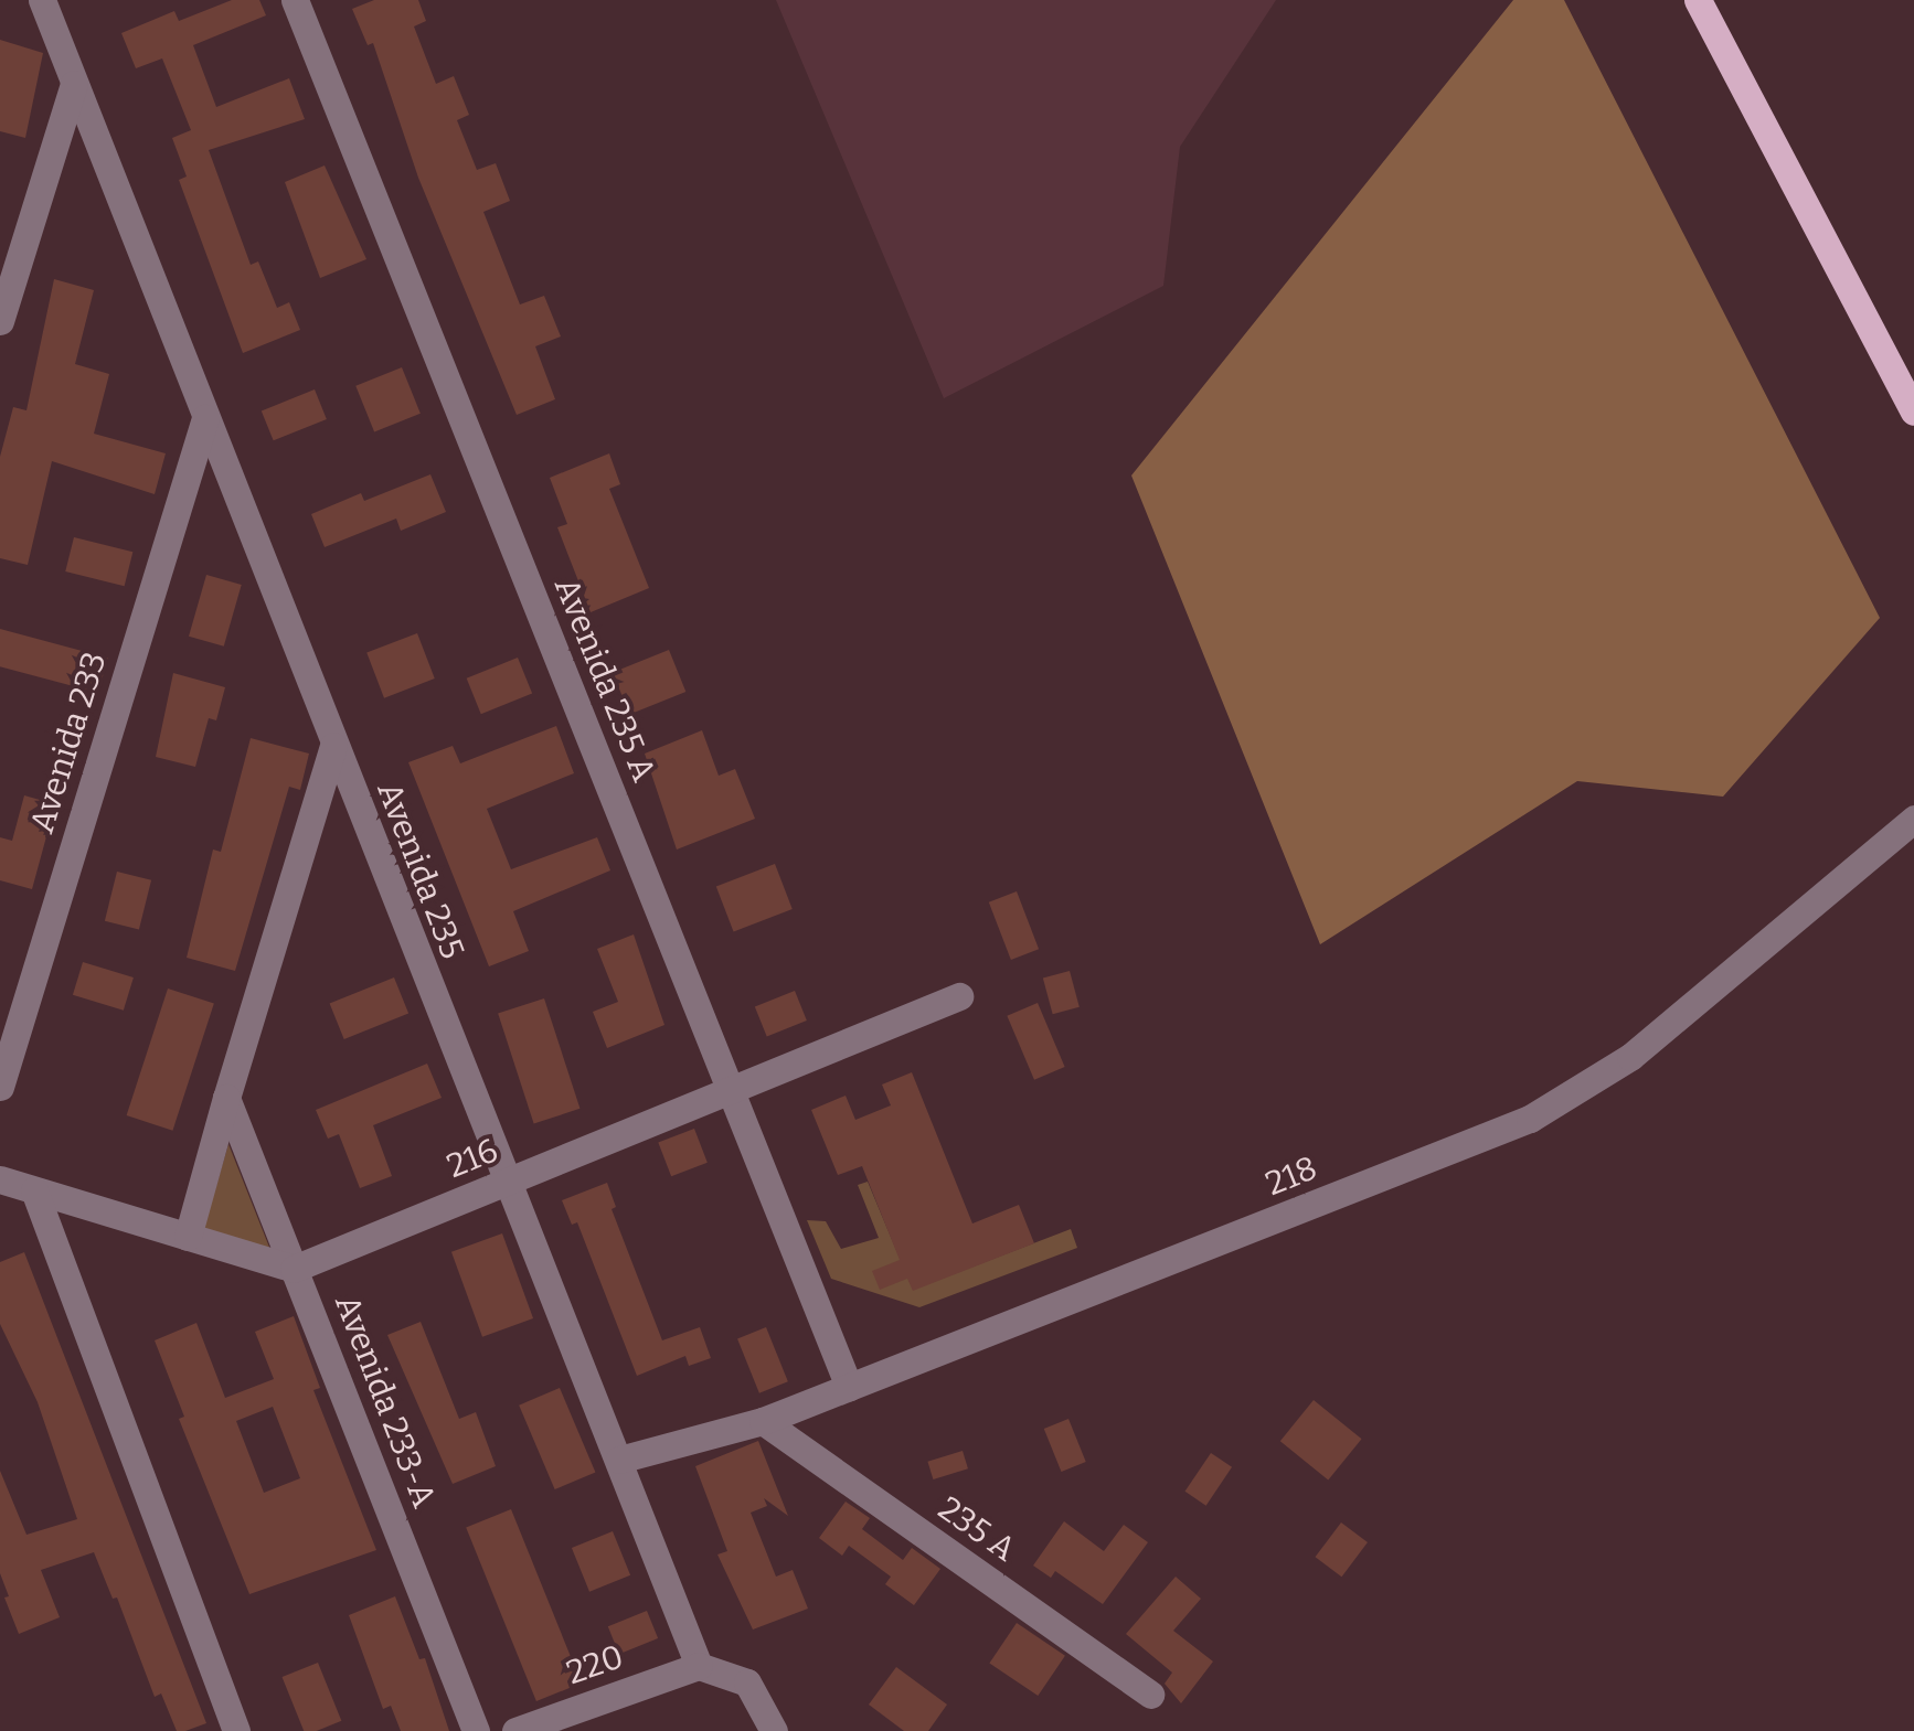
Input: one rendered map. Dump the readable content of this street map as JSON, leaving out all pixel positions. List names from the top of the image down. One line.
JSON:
{"streets":{"street":["Avenida 235 A","Avenida 233","Avenida 235","216","218","Avenida 233-A","235 A","220"]},"crossings":[["Avenida 235 A","216"],["Avenida 235 A","218"],["Avenida 233","Avenida 235"],["Avenida 235","216"],["Avenida 235","218"],["Avenida 235","220"],["216","Avenida 233-A"],["218","235 A"]]}
